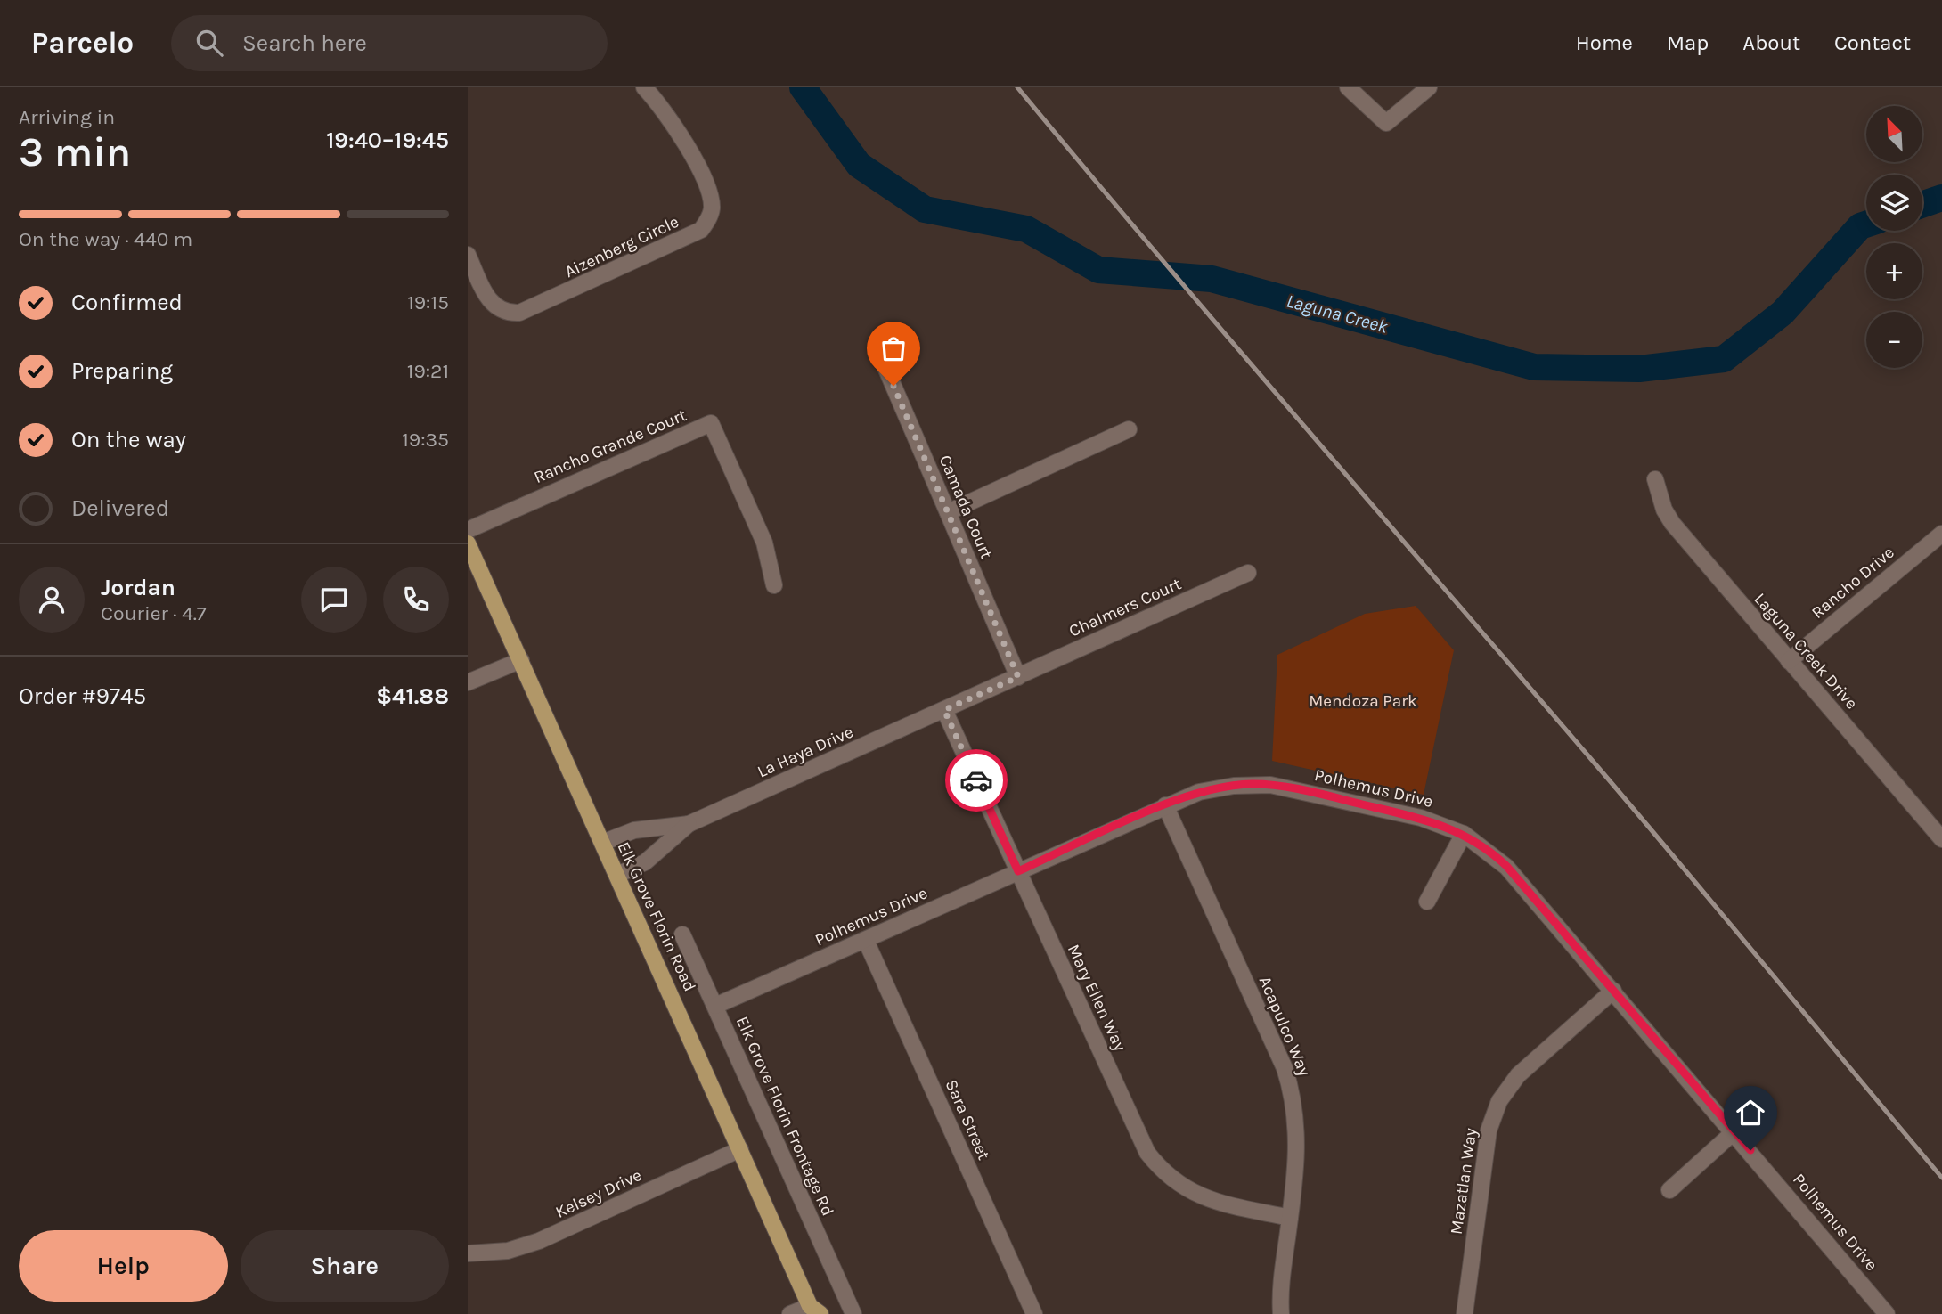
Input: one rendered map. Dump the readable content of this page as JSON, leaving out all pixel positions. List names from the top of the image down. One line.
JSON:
{"streets":{"main road":["Elk Grove Florin Road"],"street":["Aizenberg Circle","Rancho Grande Court","Camada Court","Rancho Drive","Chalmers Court","Laguna Creek Drive","La Haya Drive","Polhemus Drive","Mary Ellen Way","Acapulco Way","Elk Grove Florin Frontage Rd","Sara Street","Mazatlan Way","Kelsey Drive"]},"crossings":[["Camada Court","Chalmers Court"],["Camada Court","La Haya Drive"],["Rancho Drive","Laguna Creek Drive"],["Chalmers Court","La Haya Drive"],["La Haya Drive","Elk Grove Florin Road"],["La Haya Drive","Mary Ellen Way"],["Polhemus Drive","Mary Ellen Way"],["Polhemus Drive","Acapulco Way"],["Polhemus Drive","Elk Grove Florin Frontage Rd"],["Polhemus Drive","Sara Street"],["Polhemus Drive","Mazatlan Way"],["Elk Grove Florin Road","Kelsey Drive"],["Mary Ellen Way","Acapulco Way"]],"water":["Laguna Creek"],"parks":["Mendoza Park"],"north":"top left","page":{"header":"Parcelo","search":"Search here","nav":["Home","Map","About","Contact"],"heading":["3 min","Arriving in","19:40–19:45"],"panel":["Jordan","Courier · 4.7","Order #9745","$41.88"],"map_buttons":["+","−"],"bar":"On the way · 440 m","list":[["Confirmed","19:15"],["Preparing","19:21"],["On the way","19:35"],"Delivered"],"buttons":["Help","Share"]}}
